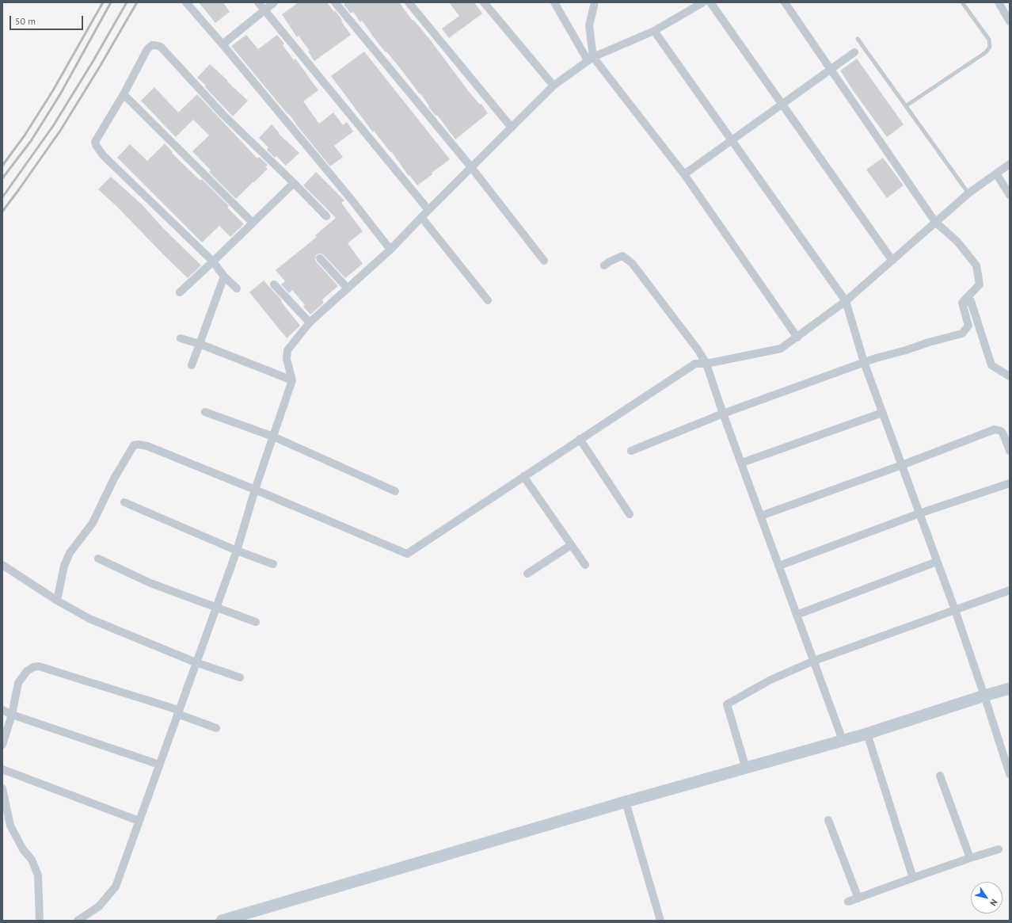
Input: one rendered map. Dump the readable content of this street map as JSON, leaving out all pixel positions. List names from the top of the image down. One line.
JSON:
{"scale_bar":"50 m","north":"bottom right"}
